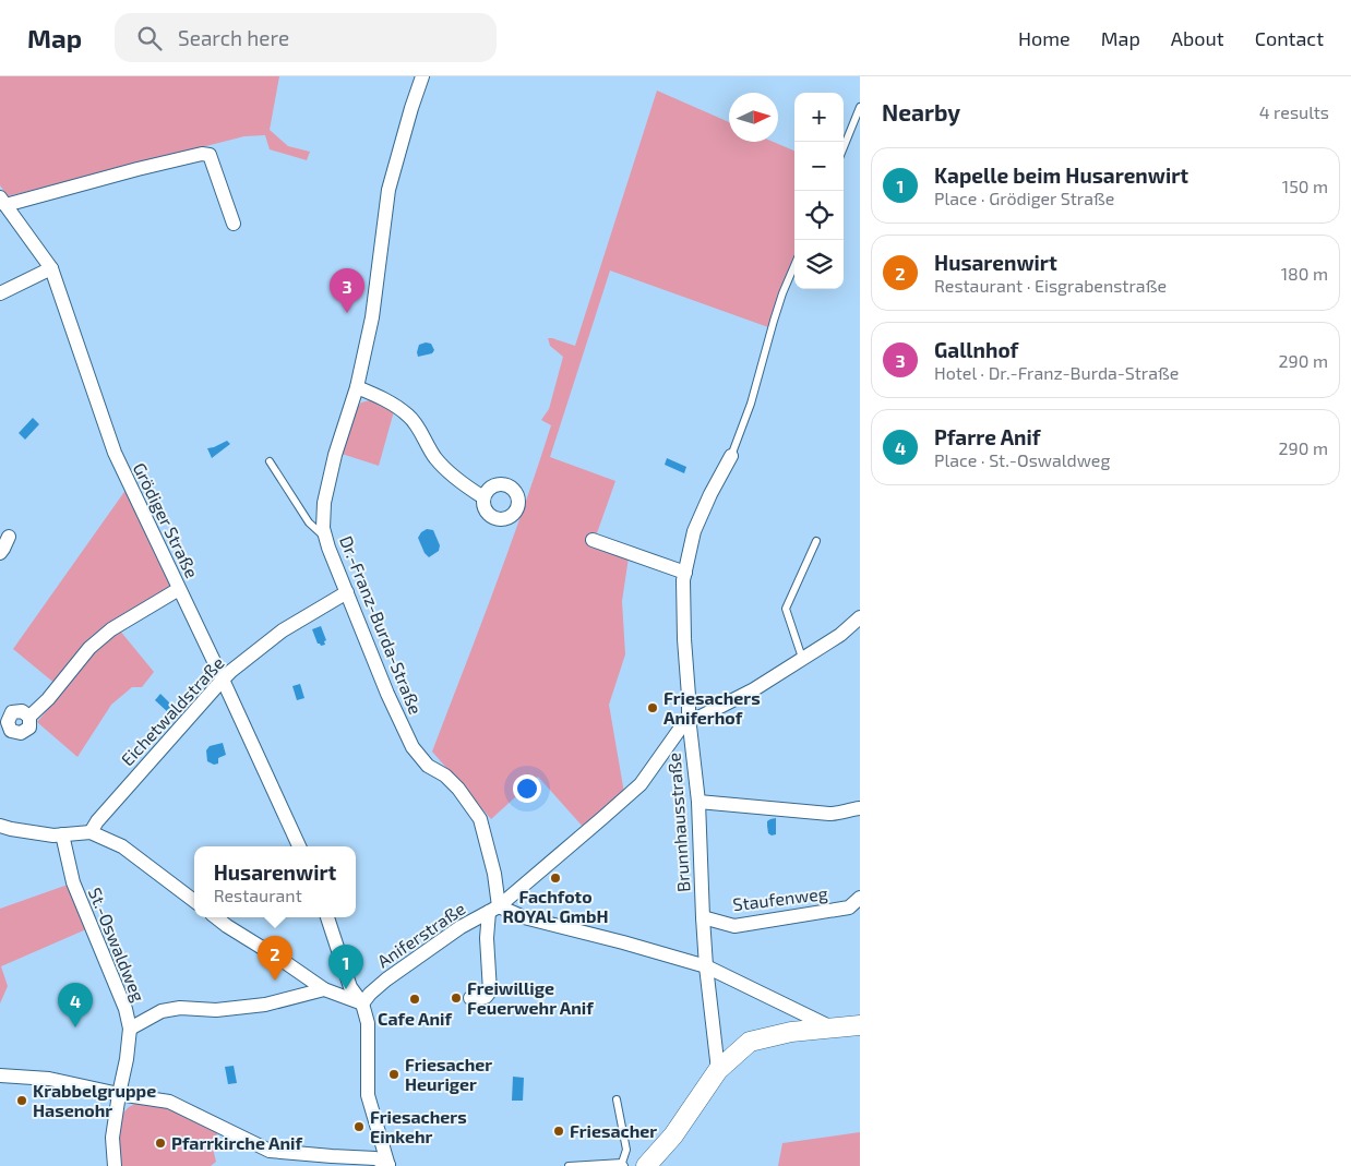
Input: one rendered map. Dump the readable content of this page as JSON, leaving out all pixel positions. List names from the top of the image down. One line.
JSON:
{"streets":{"street":["Grödiger Straße","Dr.-Franz-Burda-Straße","Eichetwaldstraße","Brunnhausstraße","Staufenweg","Aniferstraße","St.-Oswaldweg"]},"crossings":[["Grödiger Straße","Eichetwaldstraße"],["Dr.-Franz-Burda-Straße","Eichetwaldstraße"],["Dr.-Franz-Burda-Straße","Aniferstraße"],["Brunnhausstraße","Staufenweg"]],"places":["Friesachers Aniferhof","Fachfoto ROYAL GmbH","Freiwillige Feuerwehr Anif","Cafe Anif","Friesacher Heuriger","Krabbelgruppe Hasenohr","Friesachers Einkehr","Friesacher","Pfarrkirche Anif"],"north":"right","page":{"header":"Map","search":"Search here","nav":["Home","Map","About","Contact"],"heading":["Nearby","4 results"],"map_buttons":["+","−"],"list":[{"mark":"1","name":"Kapelle beim Husarenwirt","note":"Place · Grödiger Straße","value":"150 m"},{"mark":"2","name":"Husarenwirt","note":"Restaurant · Eisgrabenstraße","value":"180 m"},{"mark":"3","name":"Gallnhof","note":"Hotel · Dr.-Franz-Burda-Straße","value":"290 m"},{"mark":"4","name":"Pfarre Anif","note":"Place · St.-Oswaldweg","value":"290 m"}],"pins":["3","2","1","4"],"popup":["Husarenwirt","Restaurant"]}}
